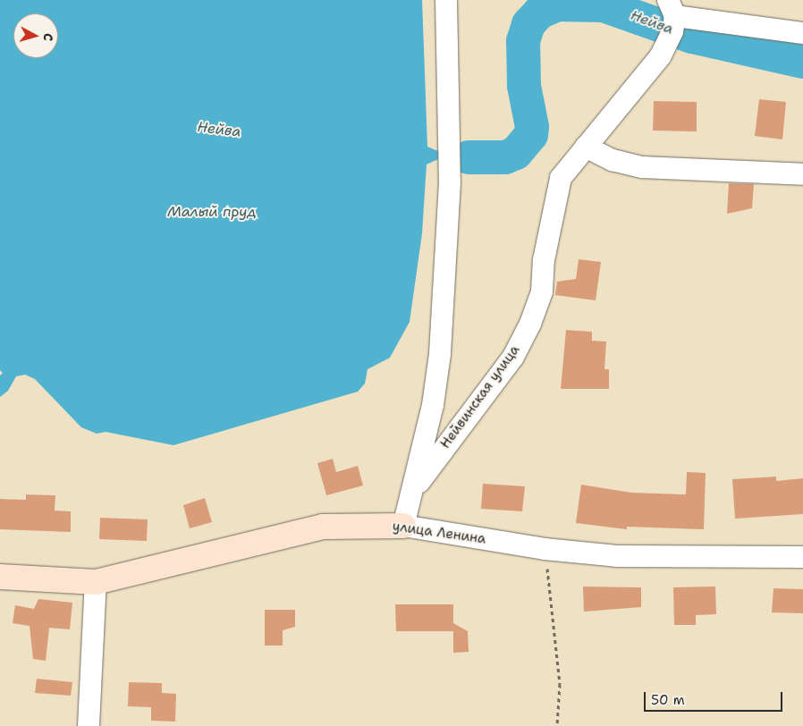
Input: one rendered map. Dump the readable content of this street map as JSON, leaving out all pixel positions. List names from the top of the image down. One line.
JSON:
{"streets":{"street":["Нейвинская улица","улица Ленина"]},"water":["Нейва","Малый пруд"],"scale_bar":"50 m","north":"right"}
